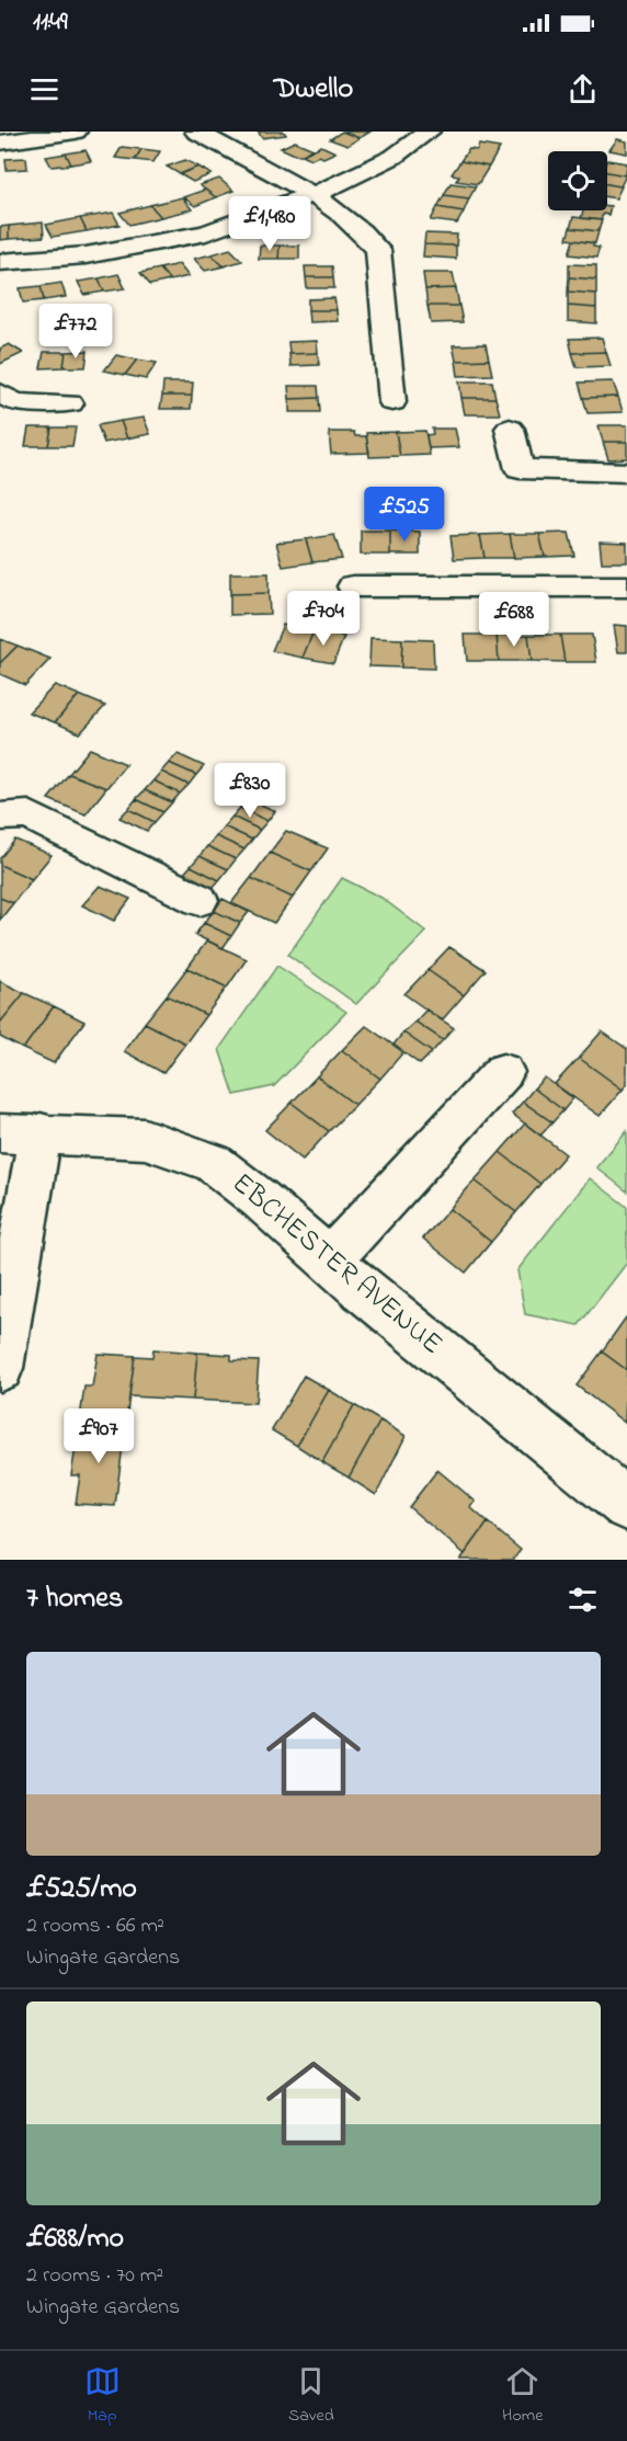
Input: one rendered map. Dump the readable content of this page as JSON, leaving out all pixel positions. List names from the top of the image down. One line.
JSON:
{"streets":{"street":["EBCHESTER AVENUE"]},"page":{"status":"11:49","header":"Dwello","price":["£1,480","£772","£525","£704","£688","£830","£907"],"heading":"7 homes","list":[{"name":"£525/mo","note":"2 rooms · 66 m² · Wingate Gardens"},{"name":"£688/mo","note":"2 rooms · 70 m² · Wingate Gardens"}],"tabs":["Map","Saved","Home"]}}
